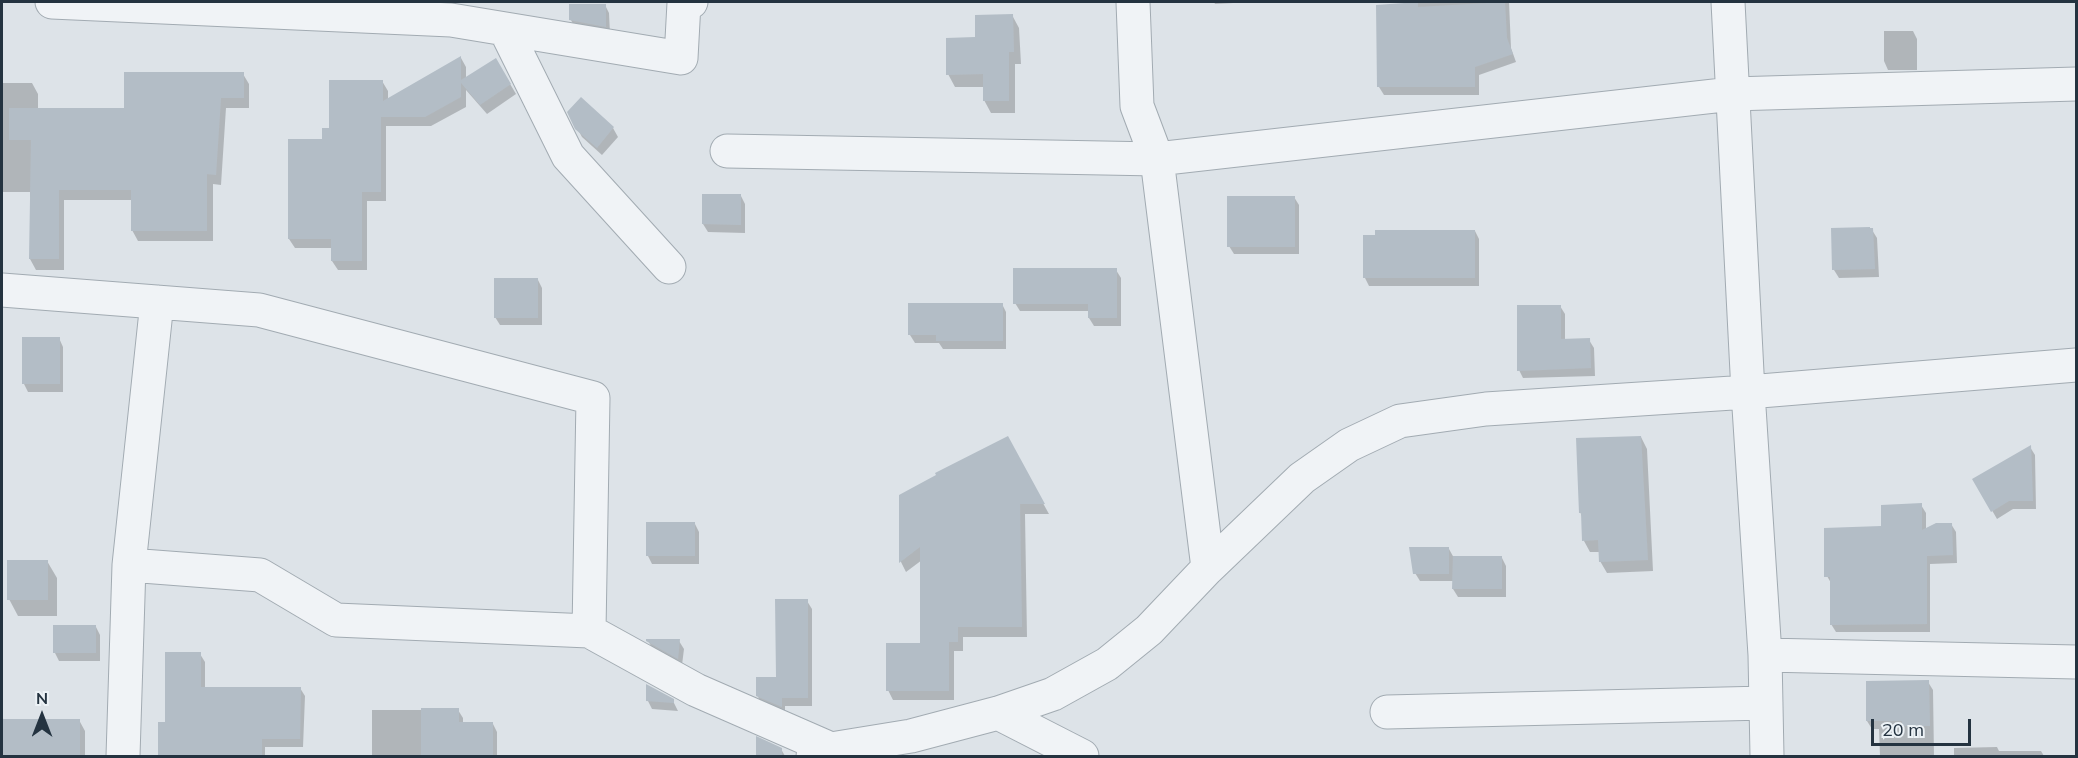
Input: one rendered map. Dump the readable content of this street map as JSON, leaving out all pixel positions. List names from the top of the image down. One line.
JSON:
{"scale_bar":"20 m","north":"top"}
